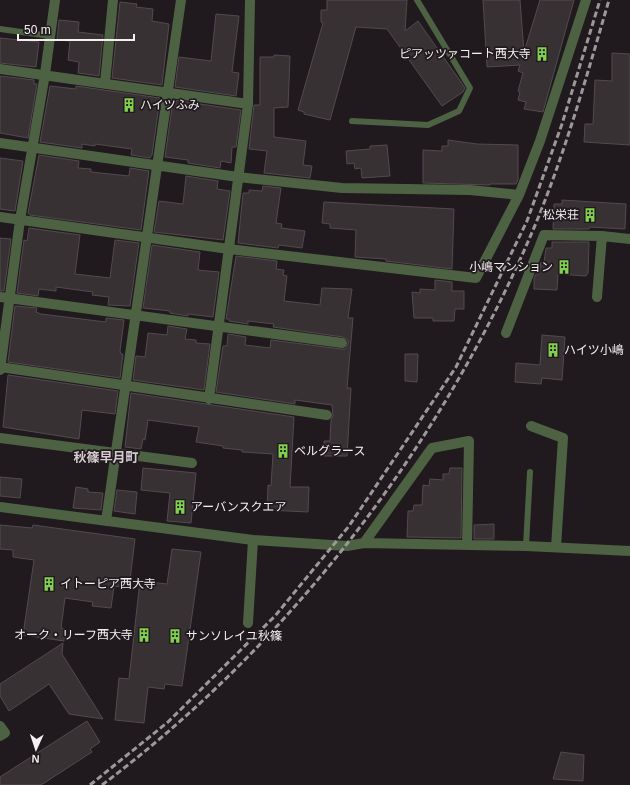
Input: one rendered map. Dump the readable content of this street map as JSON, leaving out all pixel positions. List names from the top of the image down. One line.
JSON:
{"districts":["秋篠早月町"],"places":{"building":["ピアッツァコート西大寺","ハイツふみ","松栄荘","小嶋マンション","ハイツ小嶋","ベルグラース","アーバンスクエア","イトーピア西大寺","オーク・リーフ西大寺","サンソレイユ秋篠"]},"scale_bar":"50 m","north":"bottom"}
